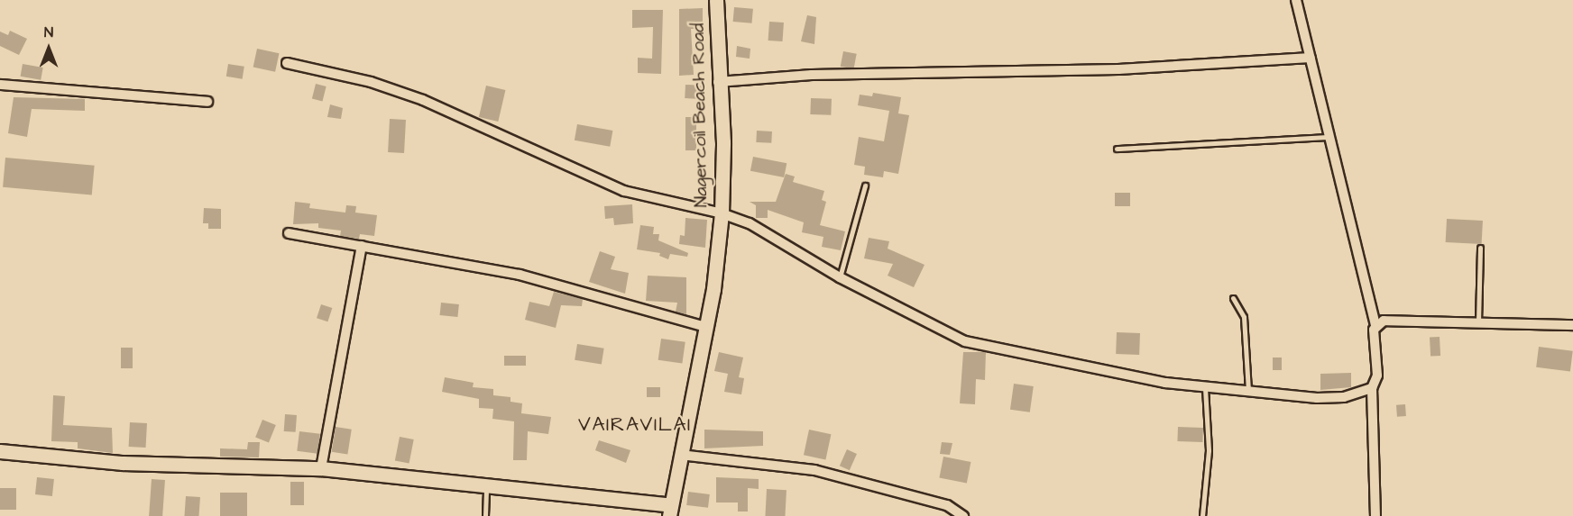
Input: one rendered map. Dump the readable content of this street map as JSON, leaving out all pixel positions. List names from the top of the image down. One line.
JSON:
{"streets":{"street":["Nagercoil Beach Road"]},"districts":["VAIRAVILAI"],"north":"top"}
